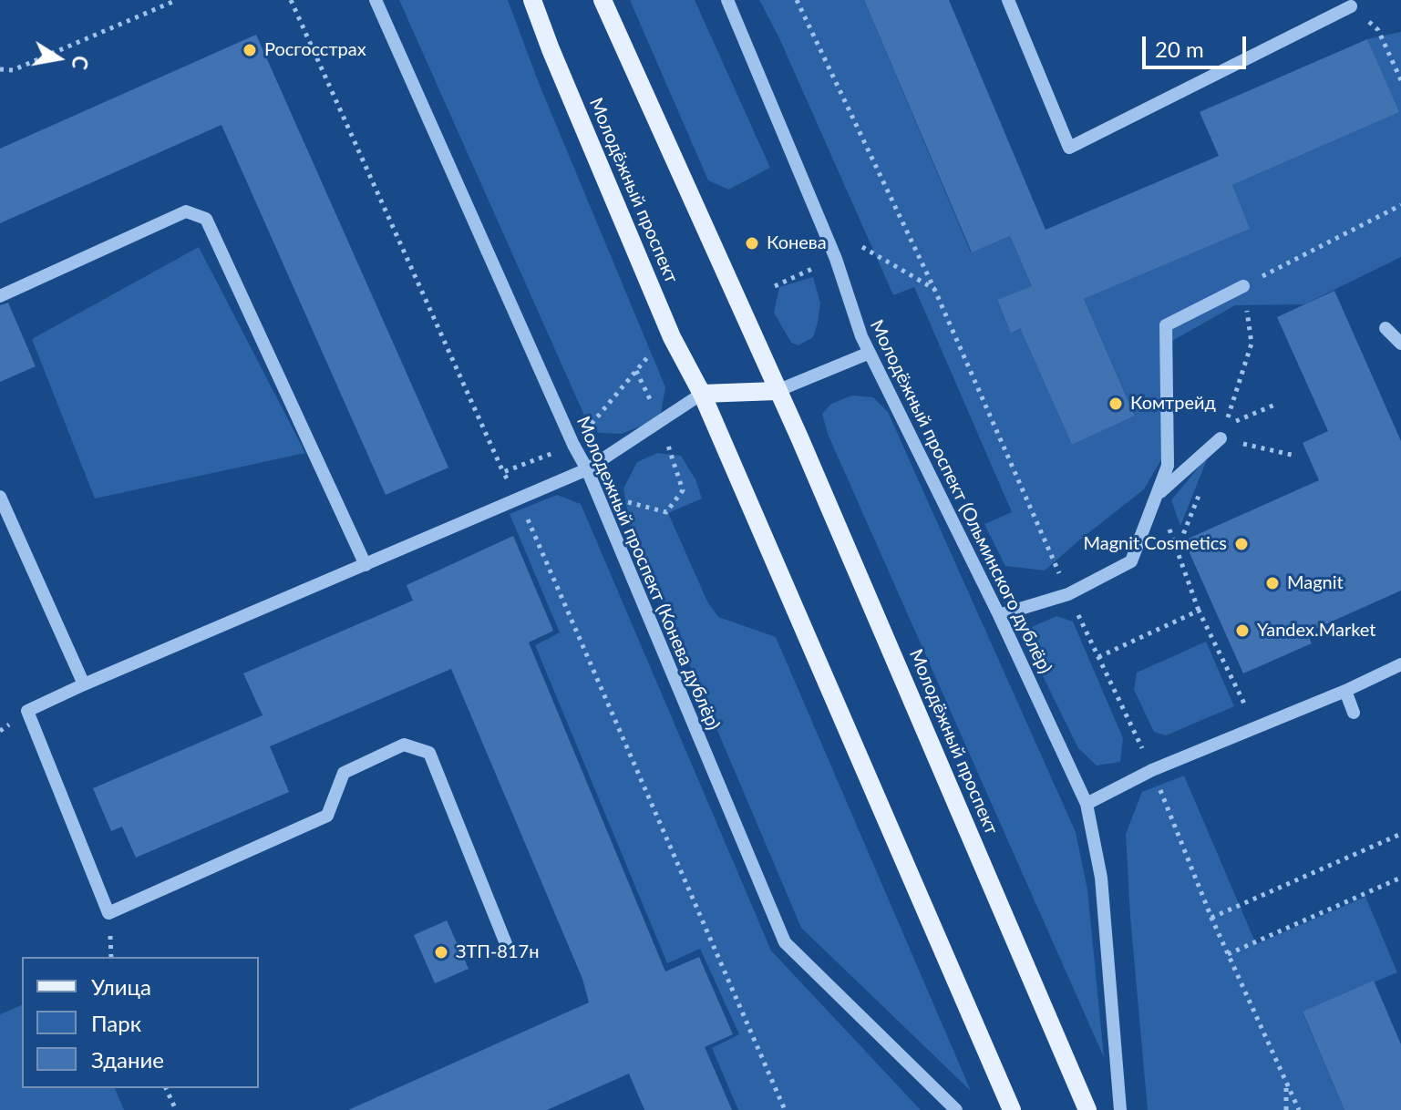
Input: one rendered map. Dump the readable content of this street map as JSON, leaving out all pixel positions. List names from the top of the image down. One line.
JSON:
{"streets":{"main road":["Молодёжный проспект"],"street":["Молодёжный проспект (Ольминского дублёр)","Молодежный проспект (Конева дублёр)"]},"places":["Росгосстрах","Конева","Комтрейд","Magnit Cosmetics","Magnit","Yandex.Market","ЗТП-817н"],"legend":["Улица","Парк","Здание"],"scale_bar":"20 m","north":"right"}
